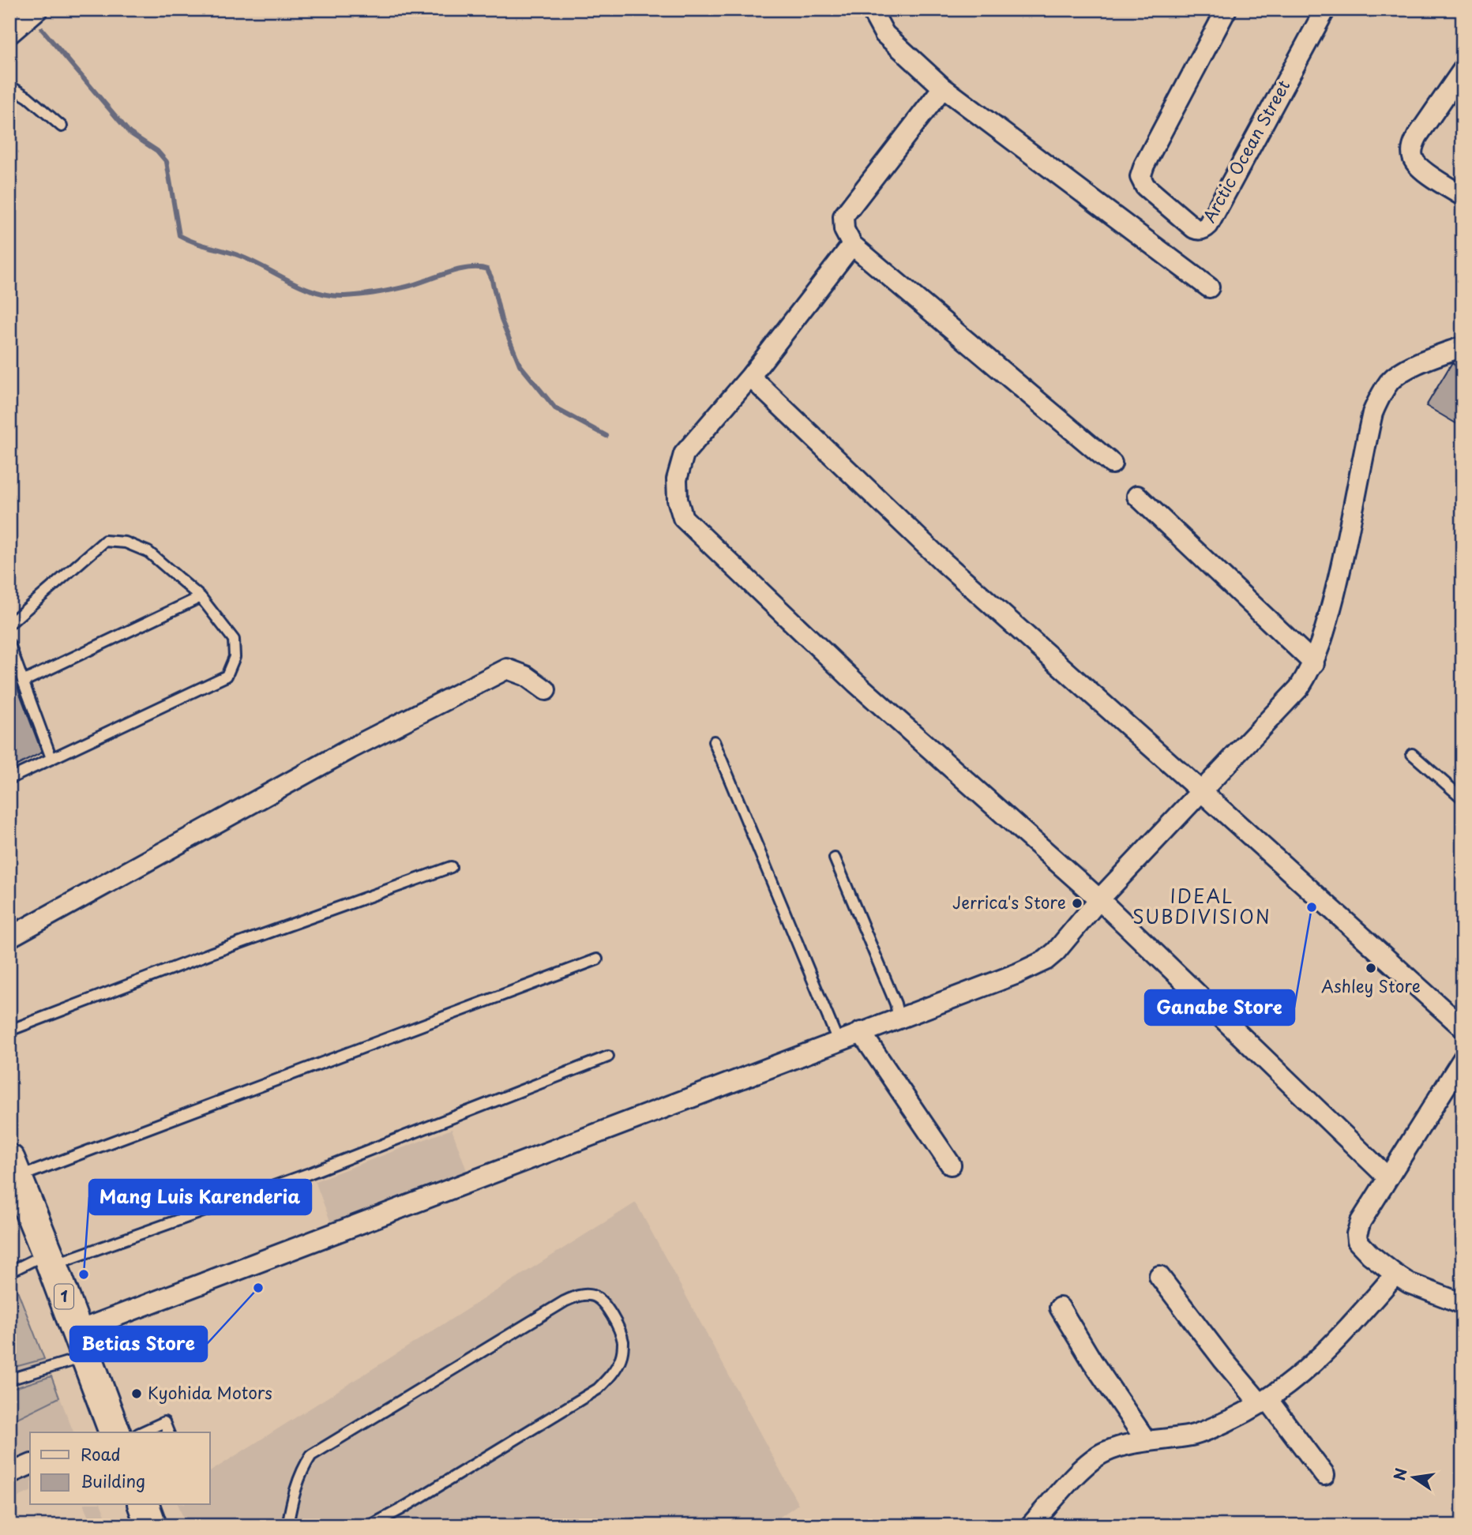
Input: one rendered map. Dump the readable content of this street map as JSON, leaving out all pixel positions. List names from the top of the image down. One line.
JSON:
{"streets":{"highway":["1"],"street":["Arctic Ocean Street"]},"districts":["IDEAL SUBDIVISION"],"places":["Jerrica's Store","Ganabe Store","Ashley Store","Mang Luis Karenderia","Betias Store","Kyohida Motors"],"legend":["Road","Building"],"north":"left"}
